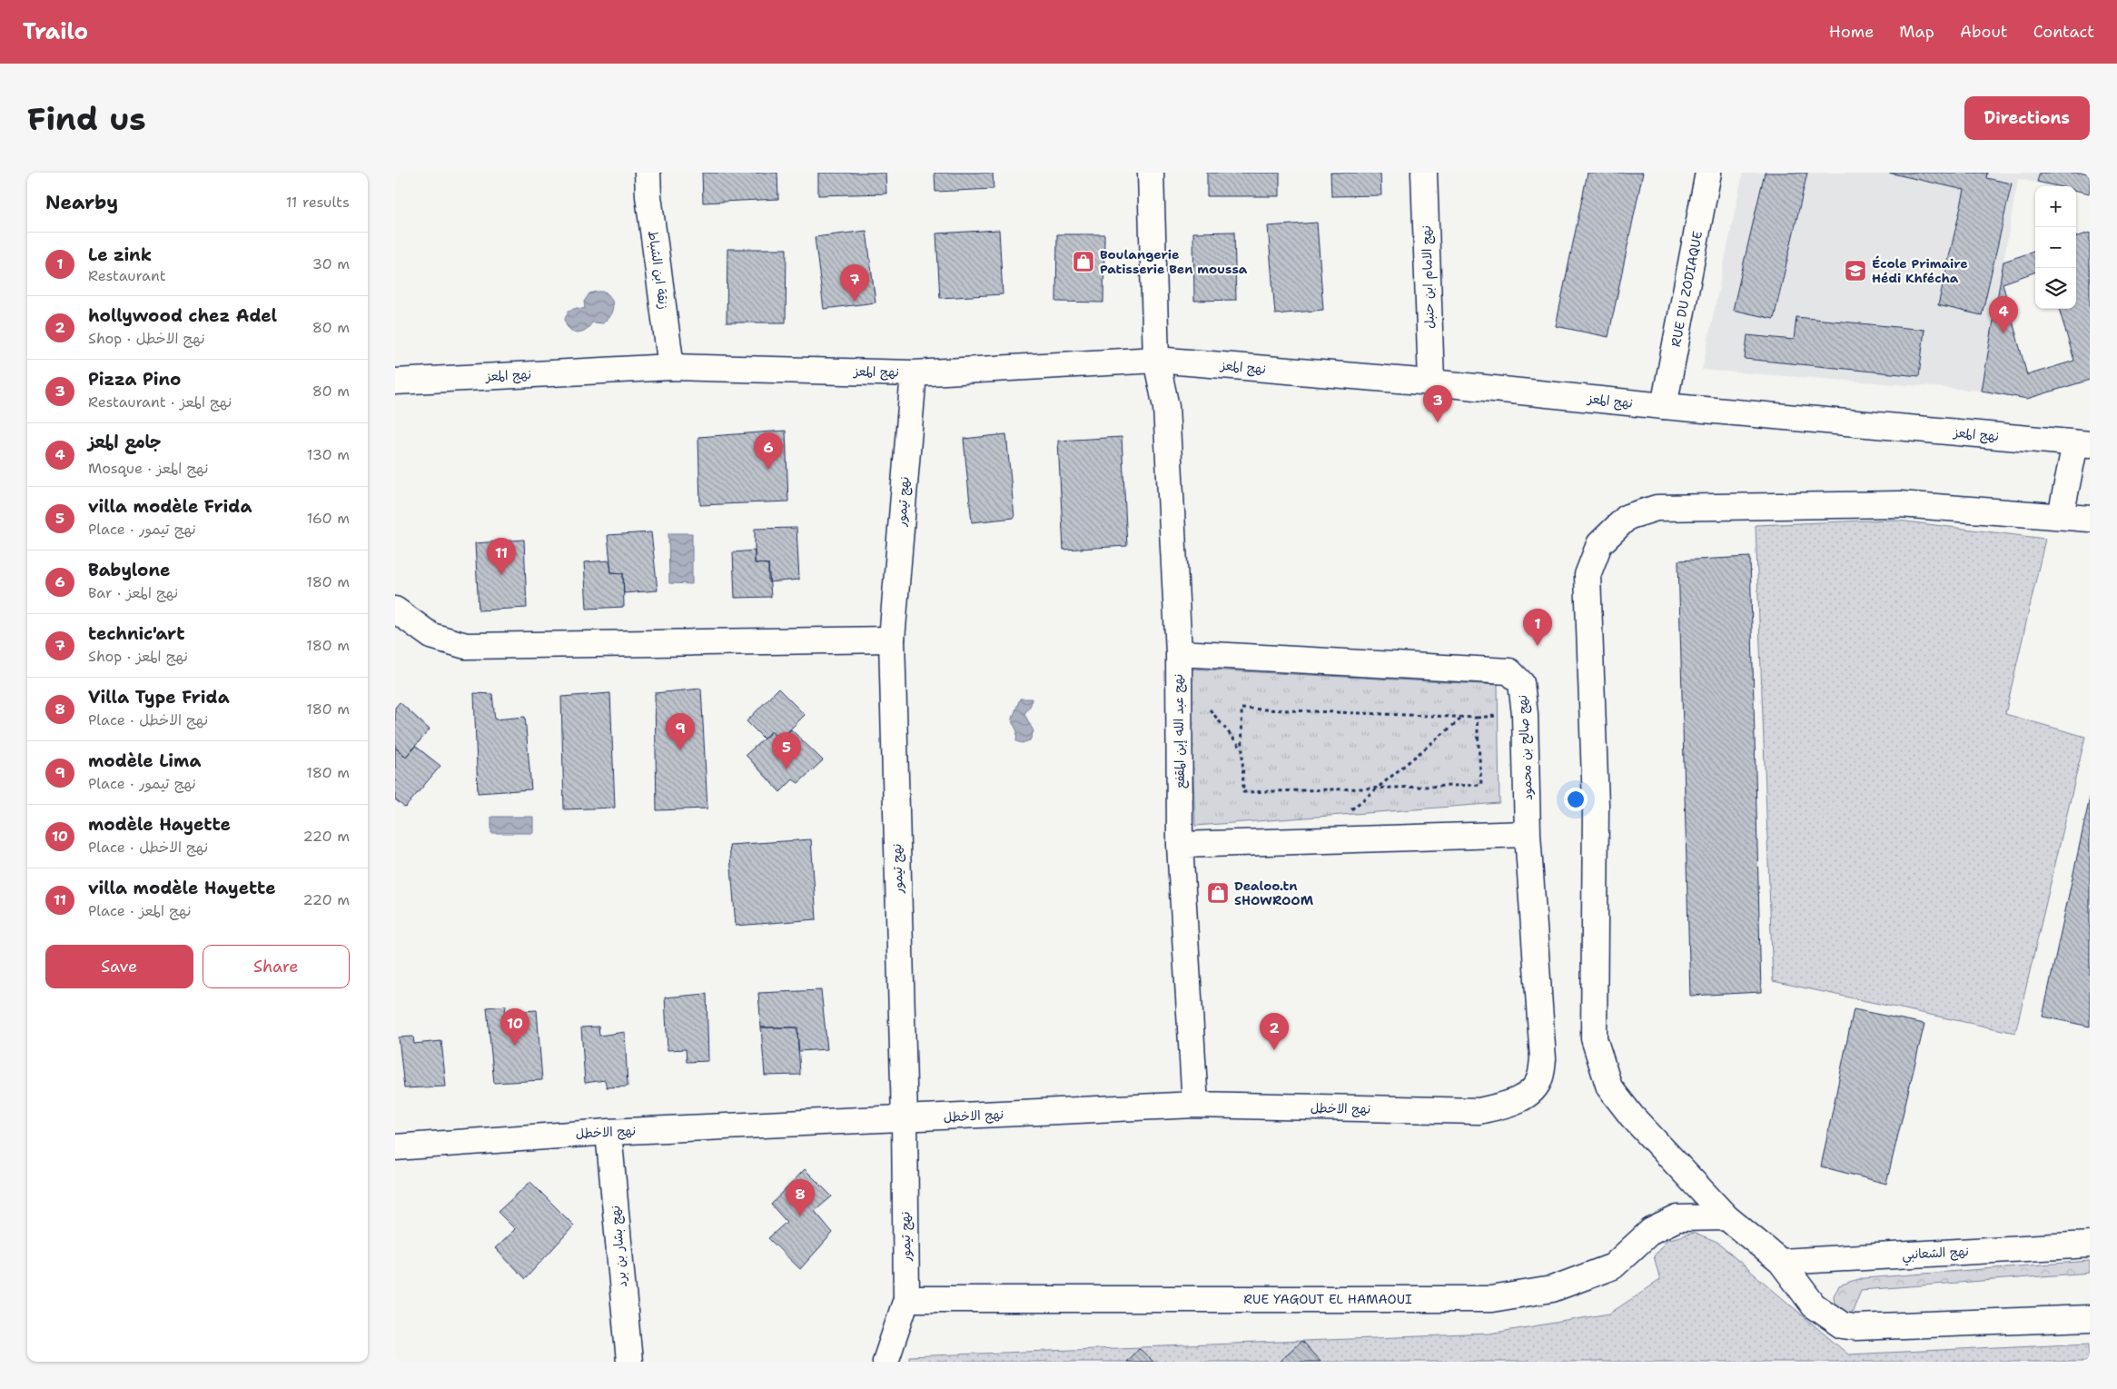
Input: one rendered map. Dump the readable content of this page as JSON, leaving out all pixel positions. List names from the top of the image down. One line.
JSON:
{"streets":{"street":["زنقة ابن الشباط","نهج الامام ابن حنبل","RUE DU ZODIAQUE","نهج المعز","نهج تيمور","نهج عبد الله إبن المقفع","نهج صالح بن محمود","نهج الاخطل","نهج بشار بن برد","نهج الشعانبي","RUE YAGOUT EL HAMAOUI"]},"crossings":[["زنقة ابن الشباط","نهج المعز"],["نهج الامام ابن حنبل","نهج المعز"],["RUE DU ZODIAQUE","نهج المعز"],["نهج المعز","نهج تيمور"],["نهج المعز","نهج عبد الله إبن المقفع"],["نهج تيمور","نهج الاخطل"],["نهج تيمور","RUE YAGOUT EL HAMAOUI"],["نهج عبد الله إبن المقفع","نهج صالح بن محمود"],["نهج عبد الله إبن المقفع","نهج الاخطل"],["نهج صالح بن محمود","نهج الاخطل"],["نهج الاخطل","نهج بشار بن برد"]],"places":{"shop":["Boulangerie Patisserie Ben moussa","Dealoo.tn SHOWROOM"],"school or university":["École Primaire Hédi Khfécha"]},"page":{"header":"Trailo","nav":["Home","Map","About","Contact"],"buttons":["Directions",["Save","Share"]],"title":"Find us","heading":["Nearby","11 results"],"map_buttons":["+","−"],"list":[{"mark":"1","name":"Le zink","note":"Restaurant","value":"30 m"},{"mark":"2","name":"hollywood chez Adel","note":"Shop · نهج الاخطل","value":"80 m"},{"mark":"3","name":"Pizza Pino","note":"Restaurant · نهج المعز","value":"80 m"},{"mark":"4","name":"جامع المعز","note":"Mosque · نهج المعز","value":"130 m"},{"mark":"5","name":"villa modèle Frida","note":"Place · نهج تيمور","value":"160 m"},{"mark":"6","name":"Babylone","note":"Bar · نهج المعز","value":"180 m"},{"mark":"7","name":"technic'art","note":"Shop · نهج المعز","value":"180 m"},{"mark":"8","name":"Villa Type Frida","note":"Place · نهج الاخطل","value":"180 m"},{"mark":"9","name":"modèle Lima","note":"Place · نهج تيمور","value":"180 m"},{"mark":"10","name":"modèle Hayette","note":"Place · نهج الاخطل","value":"220 m"},{"mark":"11","name":"villa modèle Hayette","note":"Place · نهج المعز","value":"220 m"}],"pins":["7","4","3","6","11","1","9","5","10","2","8"]}}
